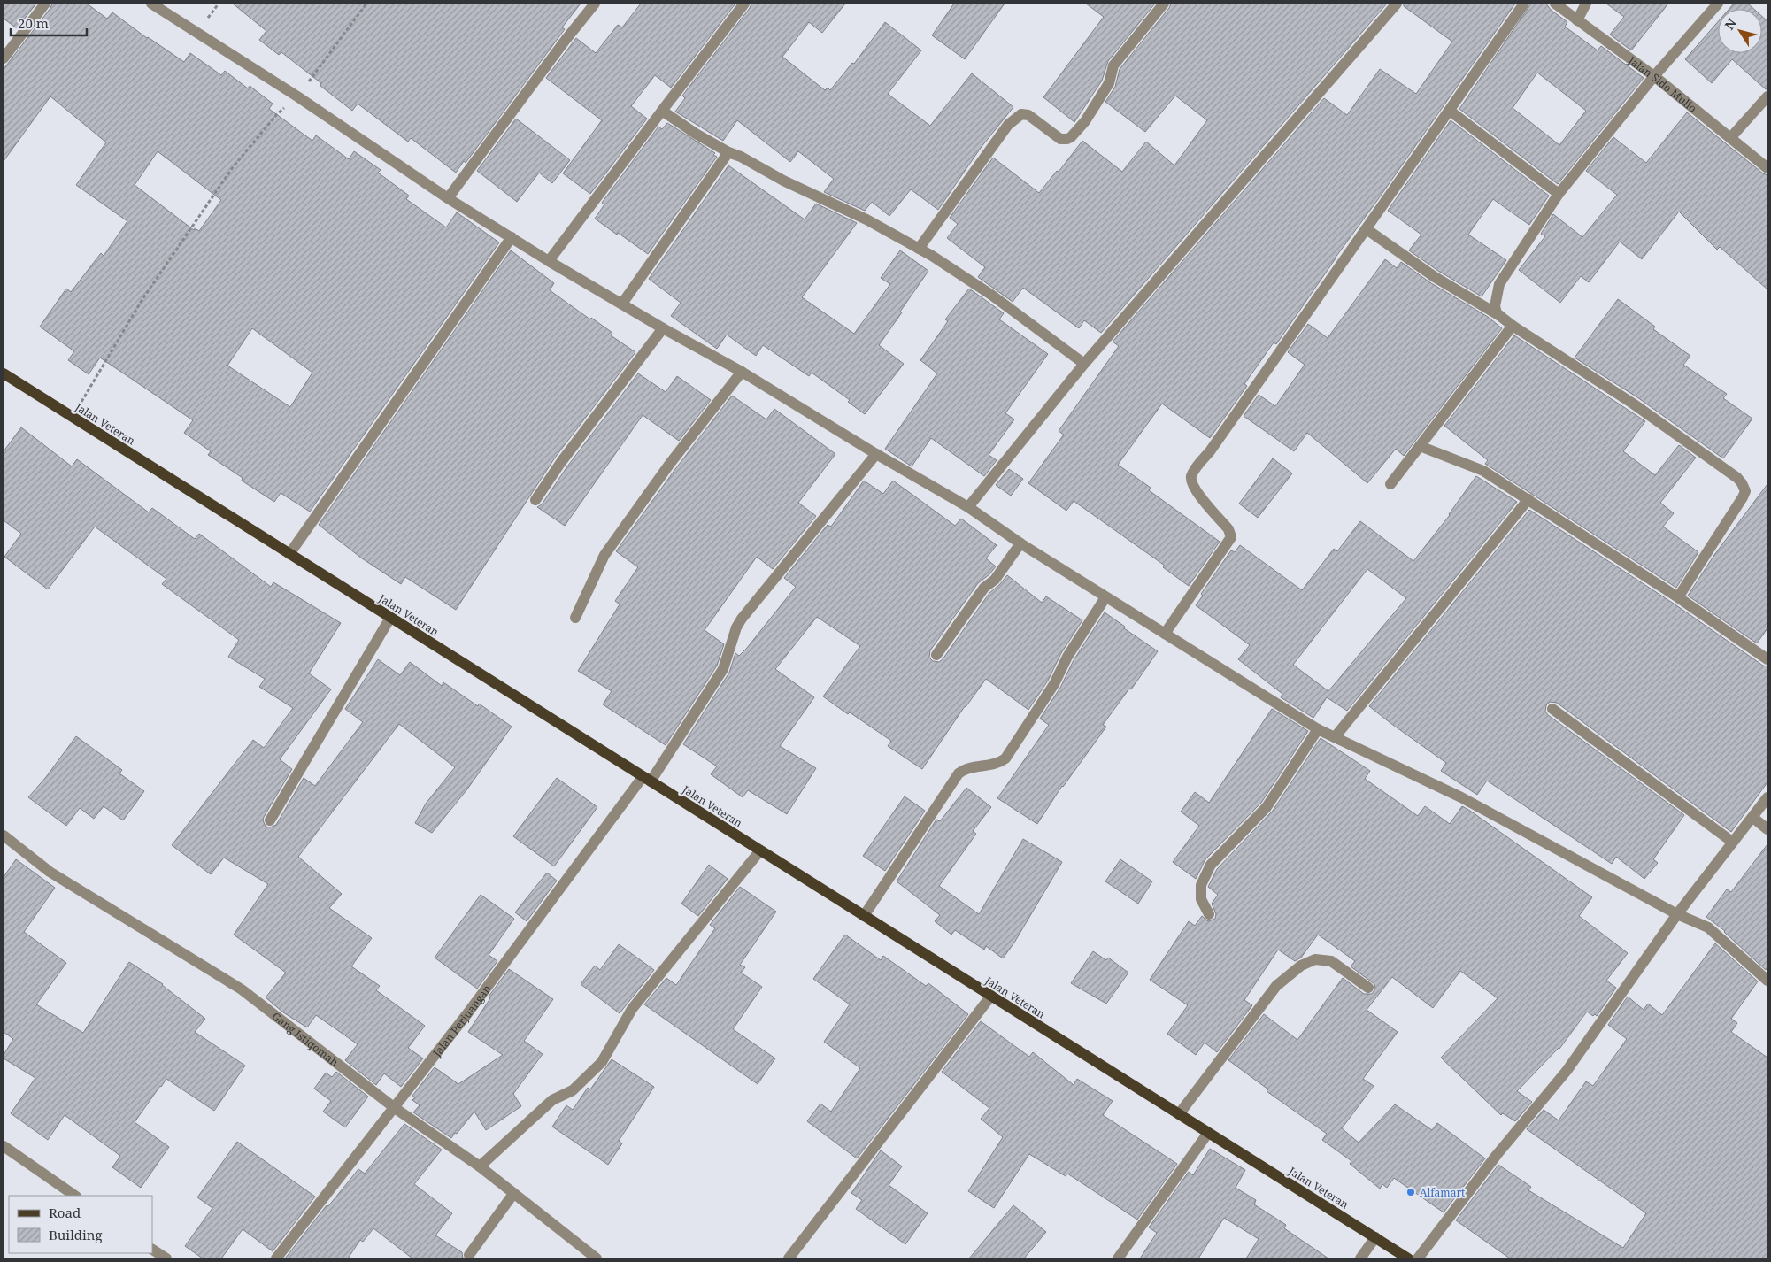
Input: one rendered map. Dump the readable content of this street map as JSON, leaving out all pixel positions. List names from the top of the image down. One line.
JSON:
{"streets":{"main road":["Jalan Veteran"],"street":["Jalan Sido Mulio","Jalan Perjuangan","Gang Istiqomah"]},"crossings":[["Jalan Veteran","Jalan Perjuangan"],["Jalan Perjuangan","Gang Istiqomah"]],"places":["Alfamart"],"legend":["Road","Building"],"scale_bar":"20 m","north":"top left"}
